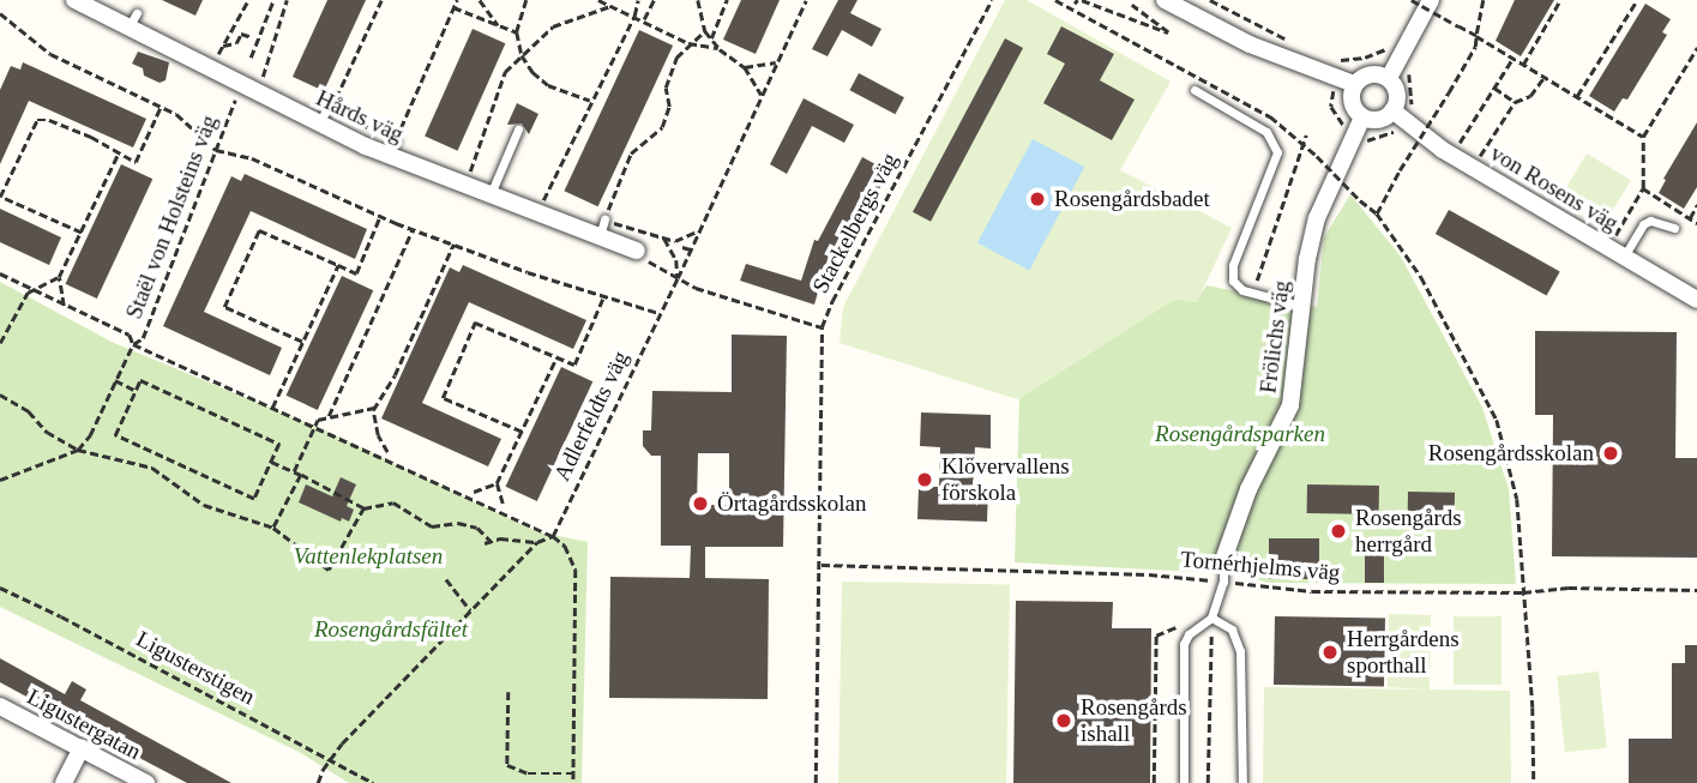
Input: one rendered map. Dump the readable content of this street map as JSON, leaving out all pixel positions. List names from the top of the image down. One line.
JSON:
{"streets":{"street":["Hårds väg","von Rosens väg","Frölichs väg","Ligustergatan"],"path":["Staël von Holsteins väg","Stackelbergs väg","Adlerfeldts väg","Tornérhjelms väg","Ligusterstigen"]},"crossings":[["Stackelbergs väg","Tornérhjelms väg"]],"parks":["Rosengårdsparken","Vattenlekplatsen","Rosengårdsfältet"],"places":["Rosengårdsbadet","Rosengårdsskolan","Klövervallens förskola","Örtagårdsskolan","Rosengårds herrgård","Herrgårdens sporthall","Rosengårds ishall"]}
